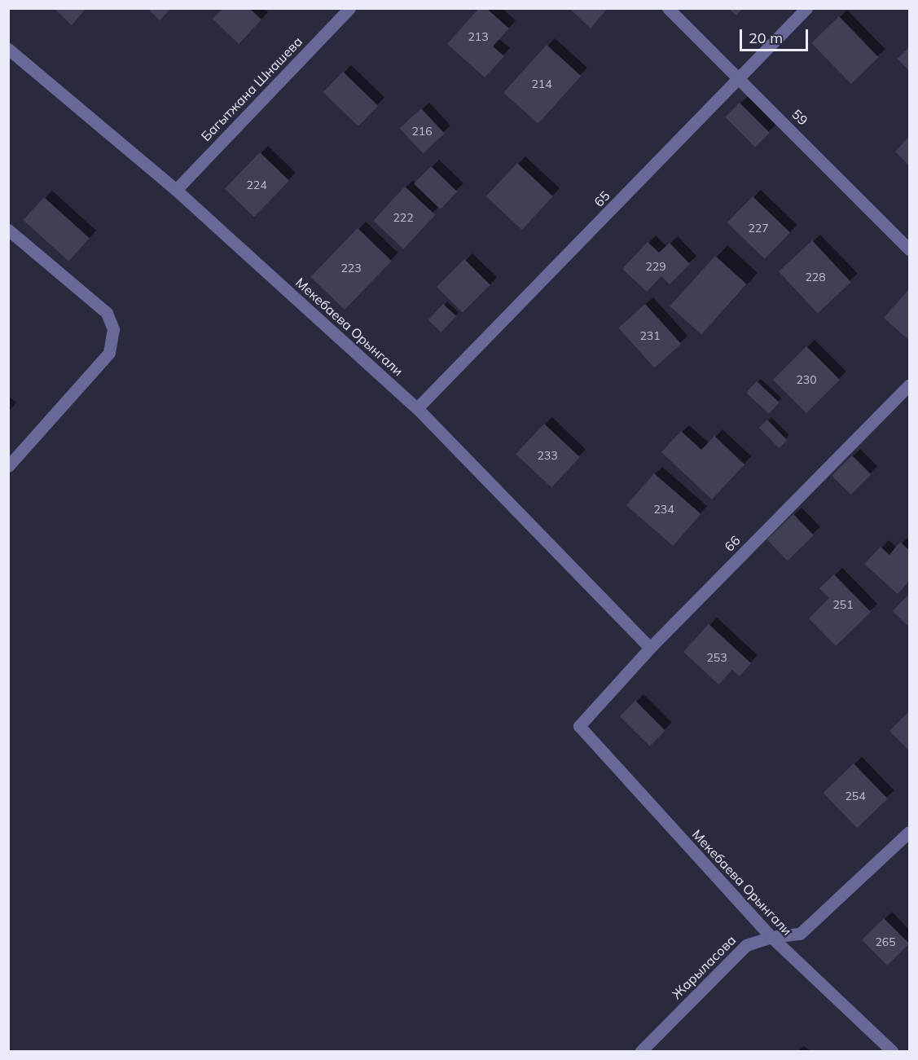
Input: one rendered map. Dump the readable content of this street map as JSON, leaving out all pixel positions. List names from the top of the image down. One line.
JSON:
{"streets":{"street":["Багытжана Шнашева","59","65","Мекебаева Орынгали","66","Жарыласова"]},"crossings":[["Багытжана Шнашева","Мекебаева Орынгали"],["59","65"],["65","Мекебаева Орынгали"],["Мекебаева Орынгали","66"],["Мекебаева Орынгали","Жарыласова"]],"house_numbers":["213","214","216","224","222","227","229","223","228","231","230","233","234","251","253","254","265"],"scale_bar":"20 m"}
